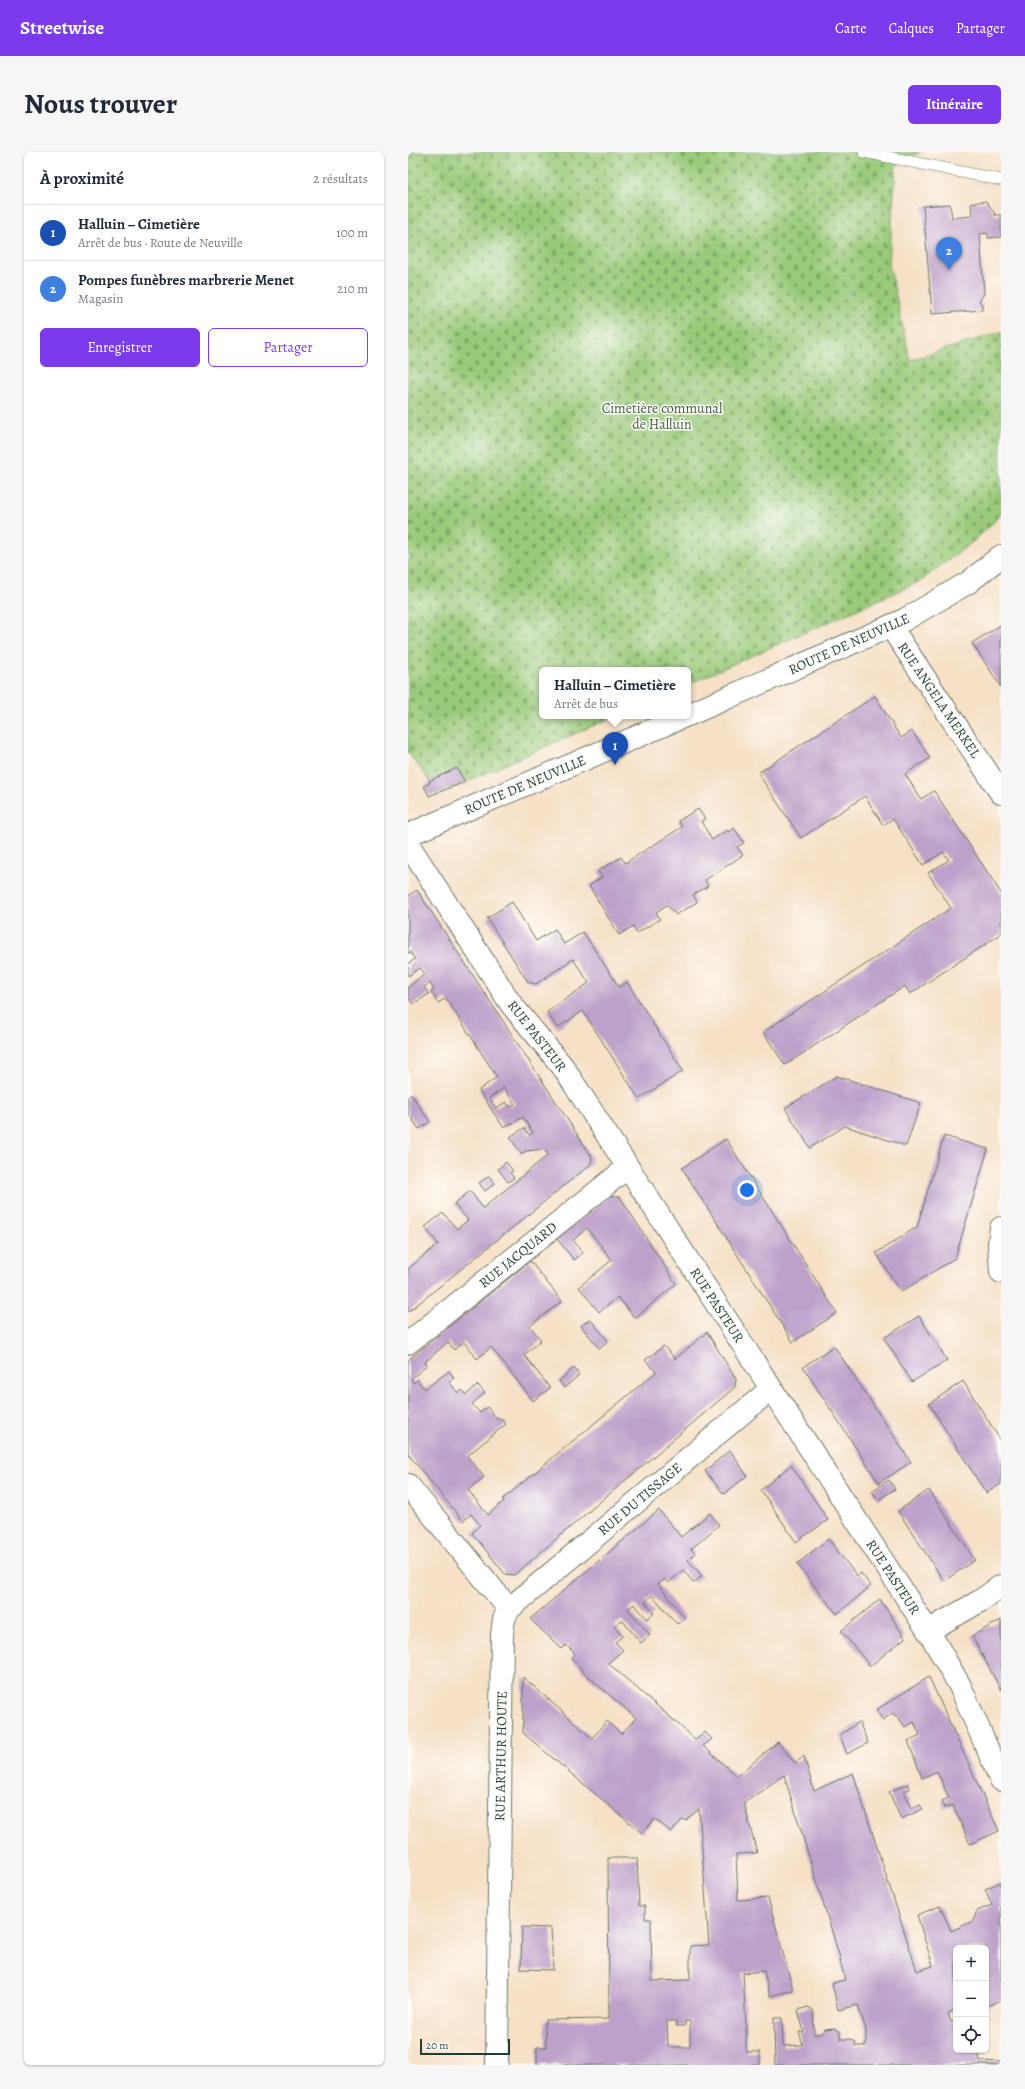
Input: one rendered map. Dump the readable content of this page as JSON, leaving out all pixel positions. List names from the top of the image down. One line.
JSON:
{"streets":{"street":["ROUTE DE NEUVILLE","RUE ANGELA MERKEL","RUE PASTEUR","RUE JACQUARD","RUE DU TISSAGE","RUE ARTHUR HOUTE"]},"crossings":[["ROUTE DE NEUVILLE","RUE ANGELA MERKEL"],["RUE PASTEUR","RUE JACQUARD"],["RUE PASTEUR","RUE DU TISSAGE"],["RUE DU TISSAGE","RUE ARTHUR HOUTE"]],"parks":["Cimetière communal de Halluin"],"scale_bar":"20 m","page":{"header":"Streetwise","nav":["Carte","Calques","Partager"],"title":"Nous trouver","buttons":["Itinéraire",["Enregistrer","Partager"]],"heading":["À proximité","2 résultats"],"list":[{"mark":"1","name":"Halluin – Cimetière","note":"Arrêt de bus · Route de Neuville","value":"100 m"},{"mark":"2","name":"Pompes funèbres marbrerie Menet","note":"Magasin","value":"210 m"}],"pins":["2","1"],"popup":["Halluin – Cimetière","Arrêt de bus"],"map_buttons":["+","−"],"scale":"20 m"}}
